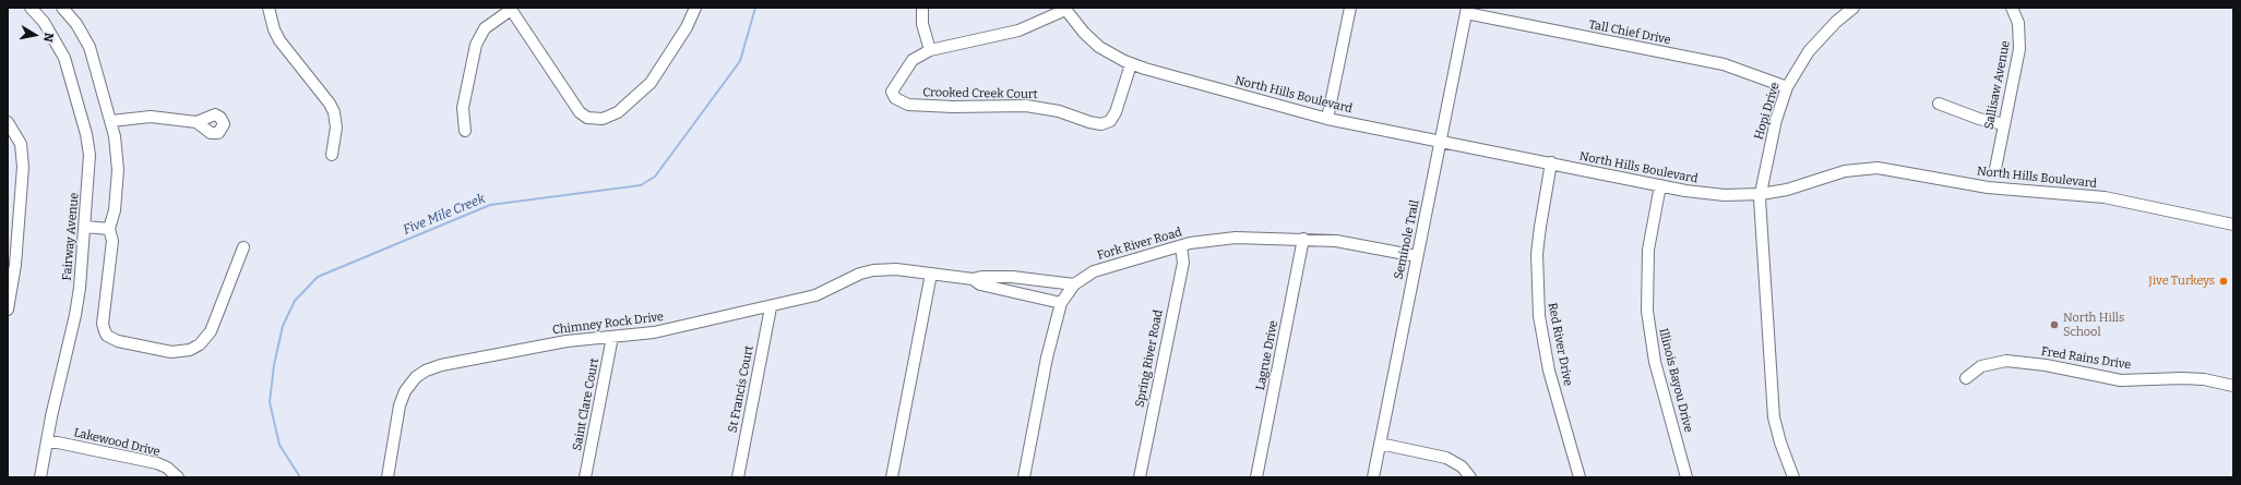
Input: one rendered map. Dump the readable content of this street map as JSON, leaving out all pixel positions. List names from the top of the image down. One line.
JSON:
{"streets":{"street":["Tall Chief Drive","Sallisaw Avenue","Crooked Creek Court","North Hills Boulevard","Hopi Drive","Fairway Avenue","Seminole Trail","Fork River Road","Chimney Rock Drive","Red River Drive","Lagrue Drive","Spring River Road","Fred Rains Drive","Illinois Bayou Drive","St Francis Court","Saint Clare Court","Lakewood Drive"]},"crossings":[["Tall Chief Drive","Hopi Drive"],["Tall Chief Drive","Seminole Trail"],["Crooked Creek Court","North Hills Boulevard"],["North Hills Boulevard","Hopi Drive"],["North Hills Boulevard","Seminole Trail"],["North Hills Boulevard","Red River Drive"],["North Hills Boulevard","Illinois Bayou Drive"],["Fairway Avenue","Lakewood Drive"],["Seminole Trail","Fork River Road"],["Fork River Road","Chimney Rock Drive"],["Fork River Road","Lagrue Drive"],["Fork River Road","Spring River Road"],["Chimney Rock Drive","St Francis Court"],["Chimney Rock Drive","Saint Clare Court"]],"water":["Five Mile Creek"],"places":["Jive Turkeys","North Hills School"],"north":"right"}
